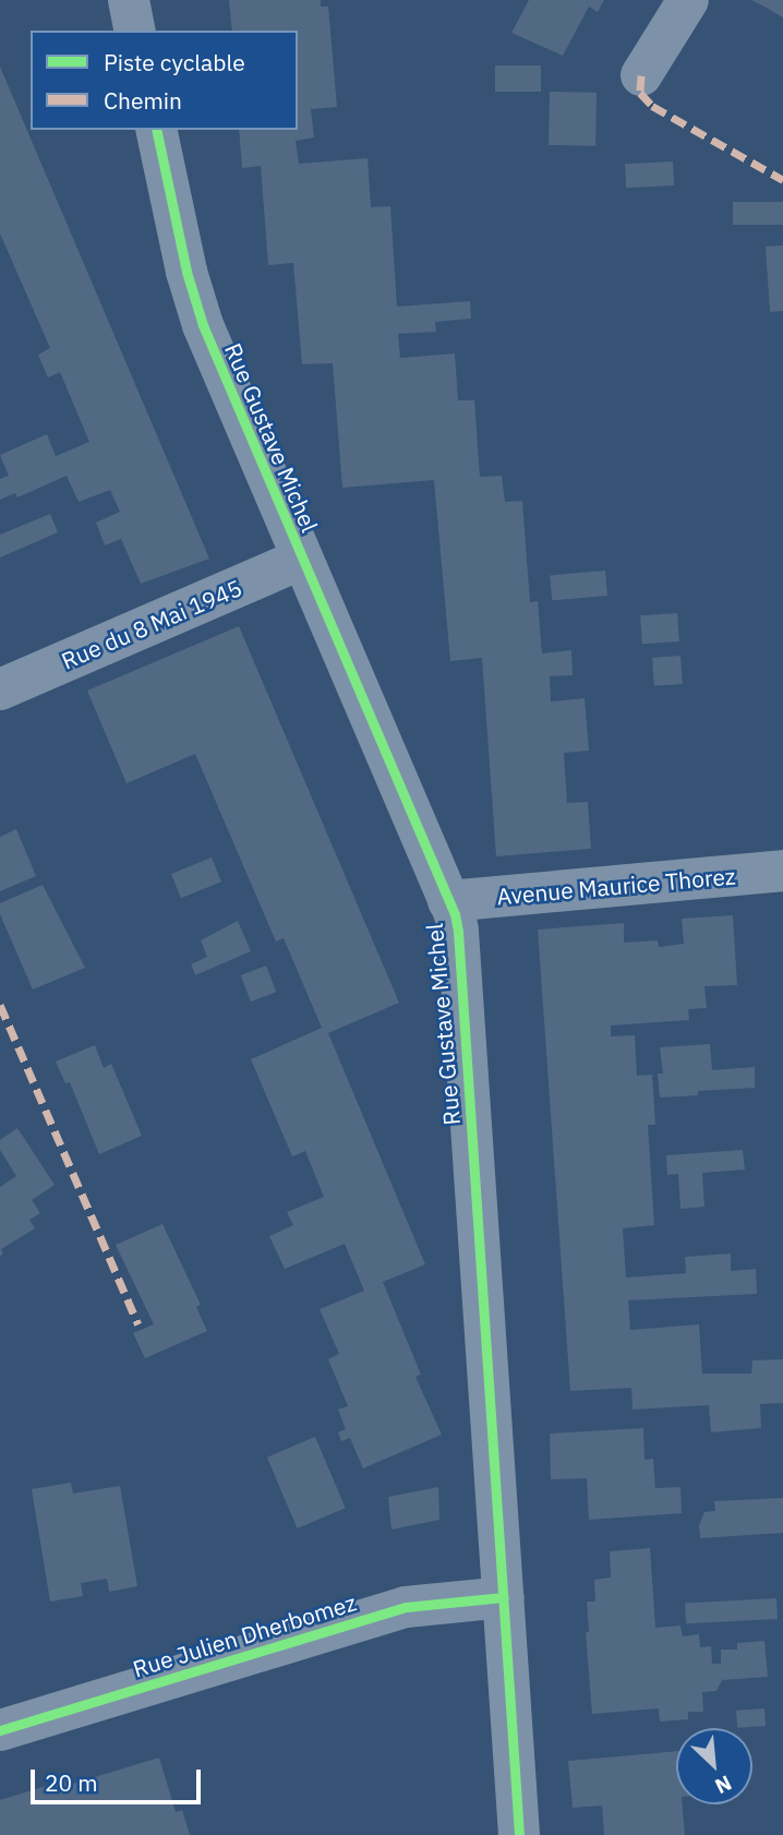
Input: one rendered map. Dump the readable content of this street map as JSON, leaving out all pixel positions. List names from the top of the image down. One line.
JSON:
{"streets":{"street":["Rue Gustave Michel","Rue du 8 Mai 1945","Avenue Maurice Thorez","Rue Julien Dherbomez"]},"crossings":[["Rue Gustave Michel","Rue du 8 Mai 1945"],["Rue Gustave Michel","Avenue Maurice Thorez"],["Rue Gustave Michel","Rue Julien Dherbomez"]],"legend":["Piste cyclable","Chemin"],"scale_bar":"20 m","north":"bottom right"}
